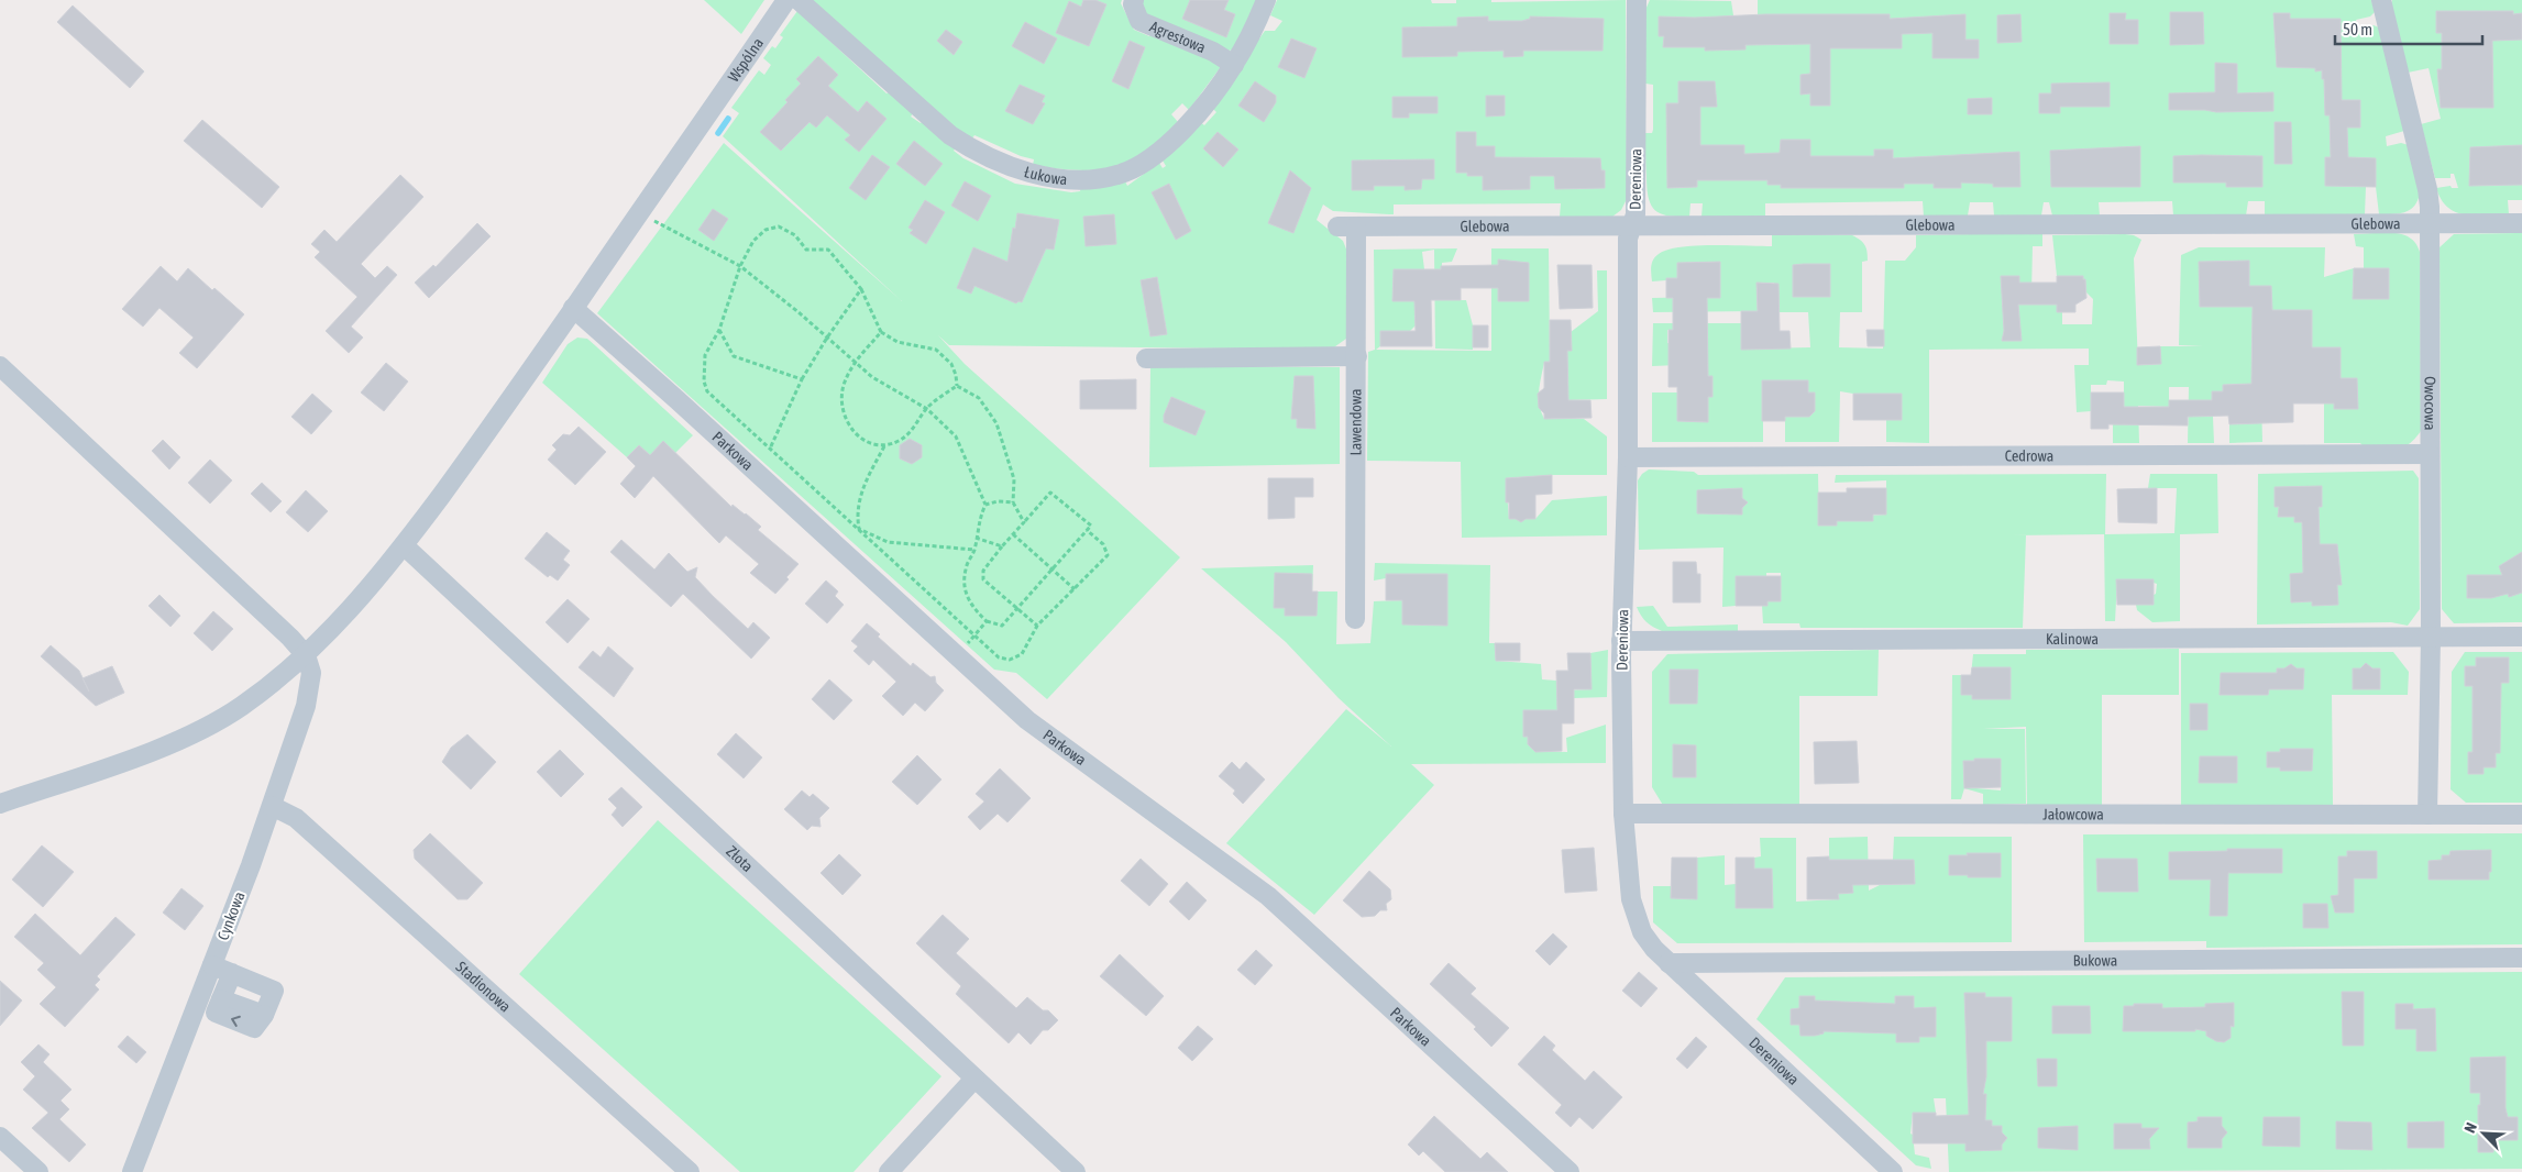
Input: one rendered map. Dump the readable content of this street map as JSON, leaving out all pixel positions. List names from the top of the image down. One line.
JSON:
{"streets":{"street":["Agrestowa","Wspólna","Łukowa","Dereniowa","Glebowa","Owocowa","Lawendowa","Parkowa","Cedrowa","Kalinowa","Jałowcowa","Złota","Cynkowa","Bukowa","Stadionowa"]},"crossings":[["Agrestowa","Łukowa"],["Wspólna","Parkowa"],["Wspólna","Złota"],["Wspólna","Cynkowa"],["Dereniowa","Glebowa"],["Dereniowa","Cedrowa"],["Dereniowa","Kalinowa"],["Dereniowa","Jałowcowa"],["Dereniowa","Bukowa"],["Glebowa","Owocowa"],["Glebowa","Lawendowa"],["Owocowa","Cedrowa"],["Owocowa","Kalinowa"],["Owocowa","Jałowcowa"],["Cynkowa","Stadionowa"]],"scale_bar":"50 m","north":"top left"}
